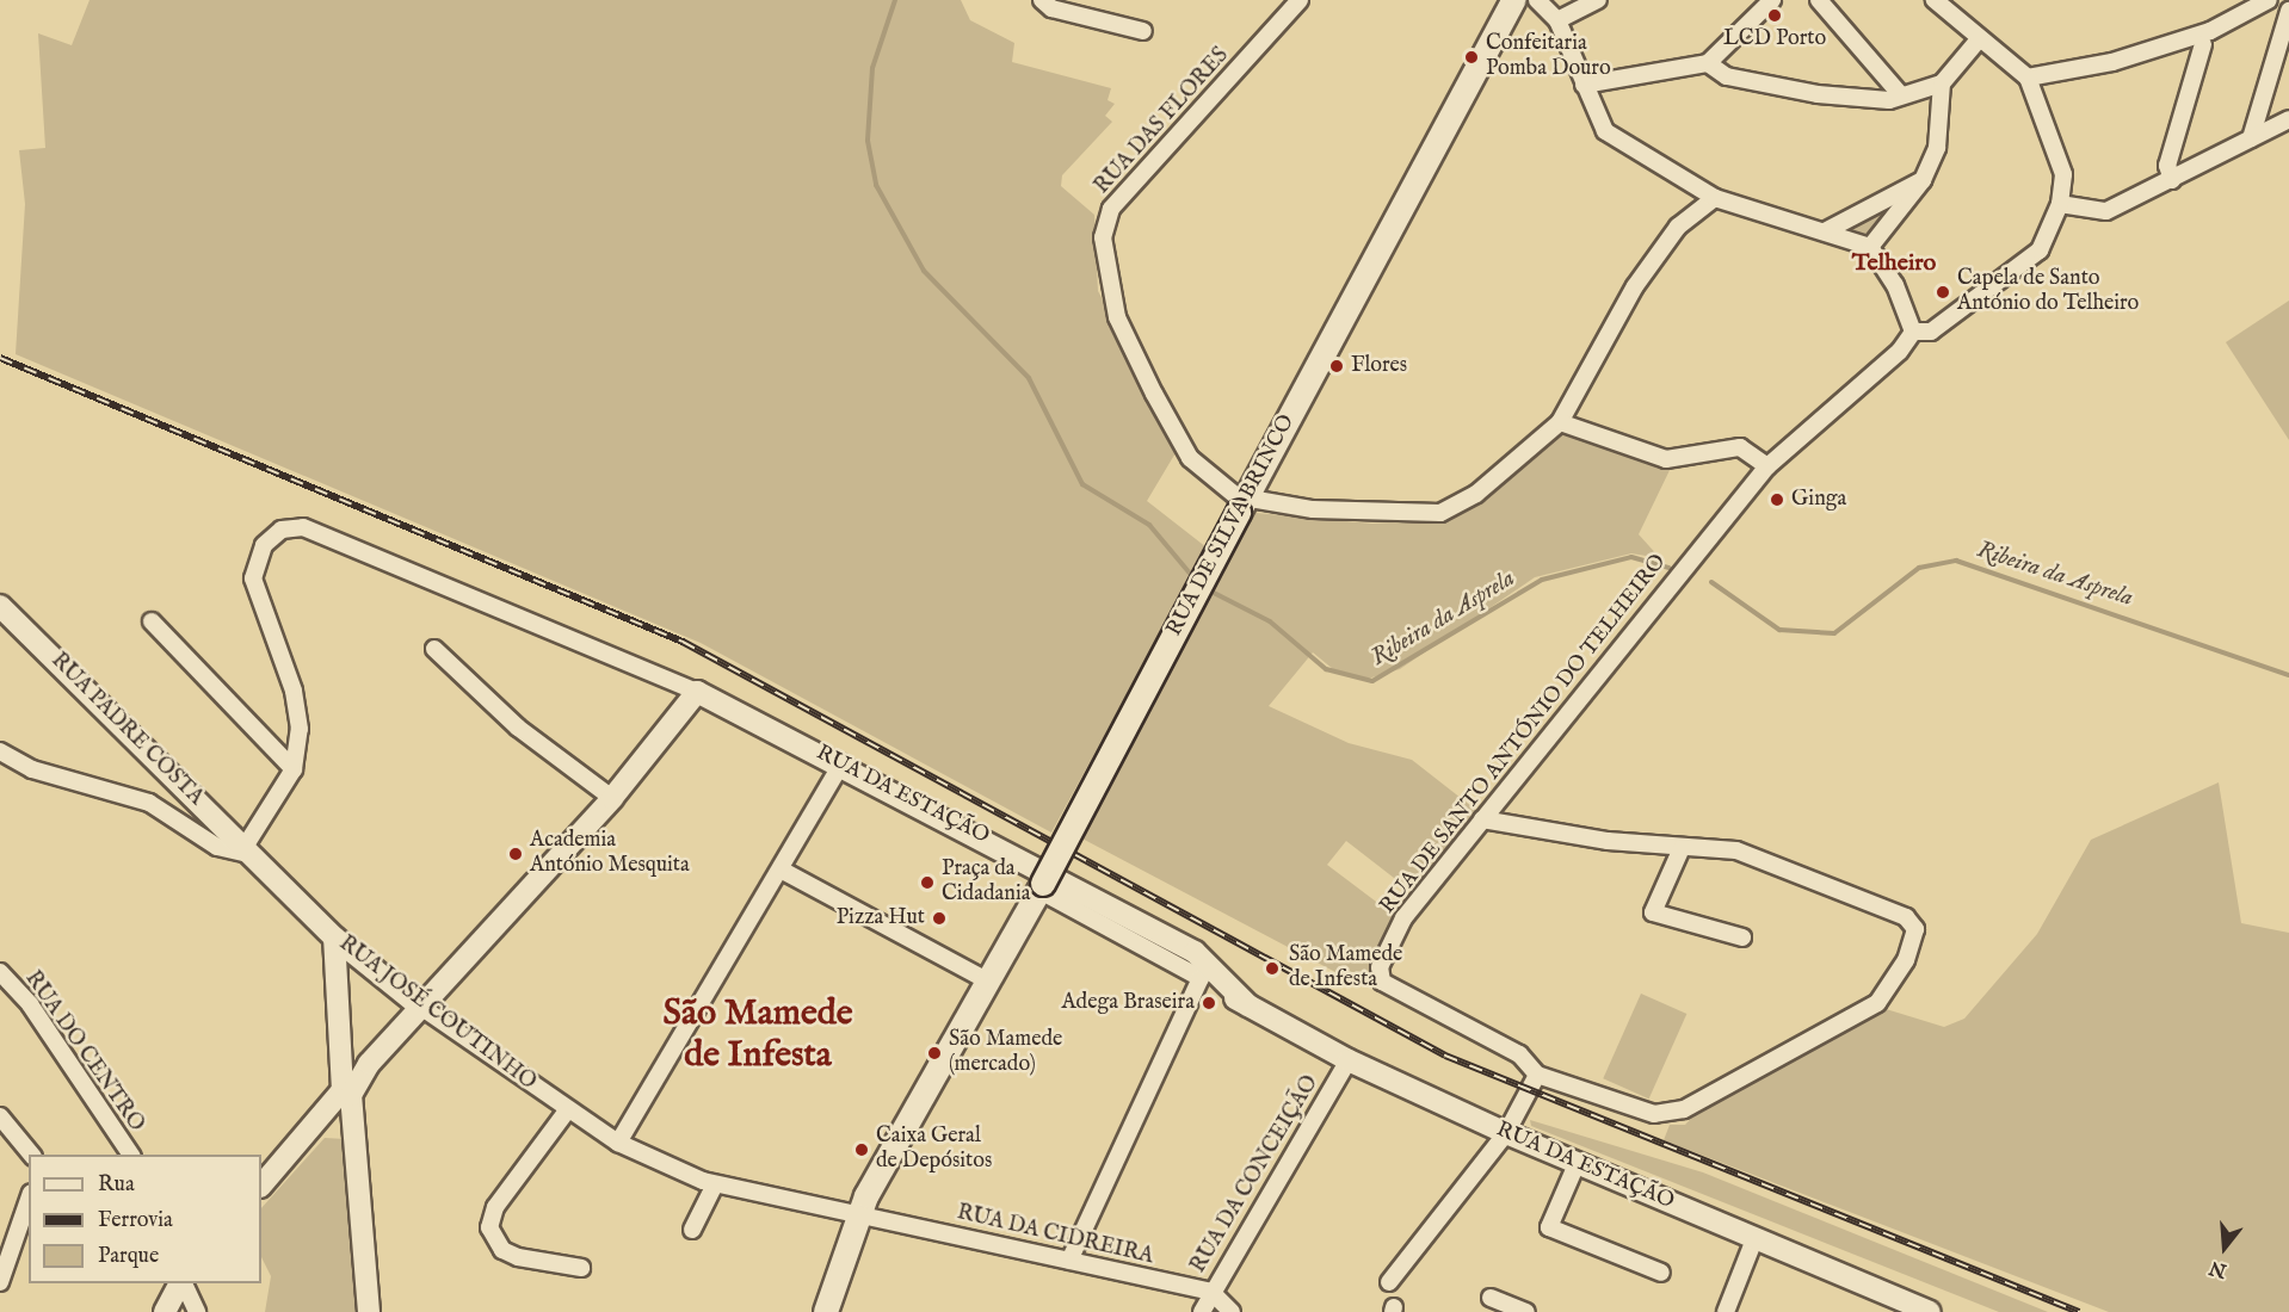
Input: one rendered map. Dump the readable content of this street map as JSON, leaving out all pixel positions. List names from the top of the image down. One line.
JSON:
{"streets":{"main road":["RUA DE SILVA BRINCO"],"street":["RUA DAS FLORES","RUA PADRE COSTA","RUA DE SANTO ANTÓNIO DO TELHEIRO","RUA DA ESTAÇÃO","RUA JOSÉ COUTINHO","RUA DO CENTRO","RUA DA CONCEIÇÃO","RUA DA CIDREIRA"]},"crossings":[["RUA DAS FLORES","RUA DE SILVA BRINCO"],["RUA DE SILVA BRINCO","RUA DA ESTAÇÃO"],["RUA DE SILVA BRINCO","RUA JOSÉ COUTINHO"],["RUA DE SILVA BRINCO","RUA DA CIDREIRA"],["RUA PADRE COSTA","RUA JOSÉ COUTINHO"],["RUA DA ESTAÇÃO","RUA DA CONCEIÇÃO"],["RUA JOSÉ COUTINHO","RUA DA CIDREIRA"],["RUA DA CONCEIÇÃO","RUA DA CIDREIRA"]],"districts":["Telheiro","São Mamede de Infesta"],"water":["Ribeira da Asprela"],"places":["LCD Porto","Confeitaria Pomba Douro","Capela de Santo António do Telheiro","Flores","Ginga","Academia António Mesquita","Praça da Cidadania","Pizza Hut","São Mamede de Infesta","Adega Braseira","São Mamede (mercado)","Caixa Geral de Depósitos"],"legend":["Rua","Ferrovia","Parque"],"north":"bottom"}
